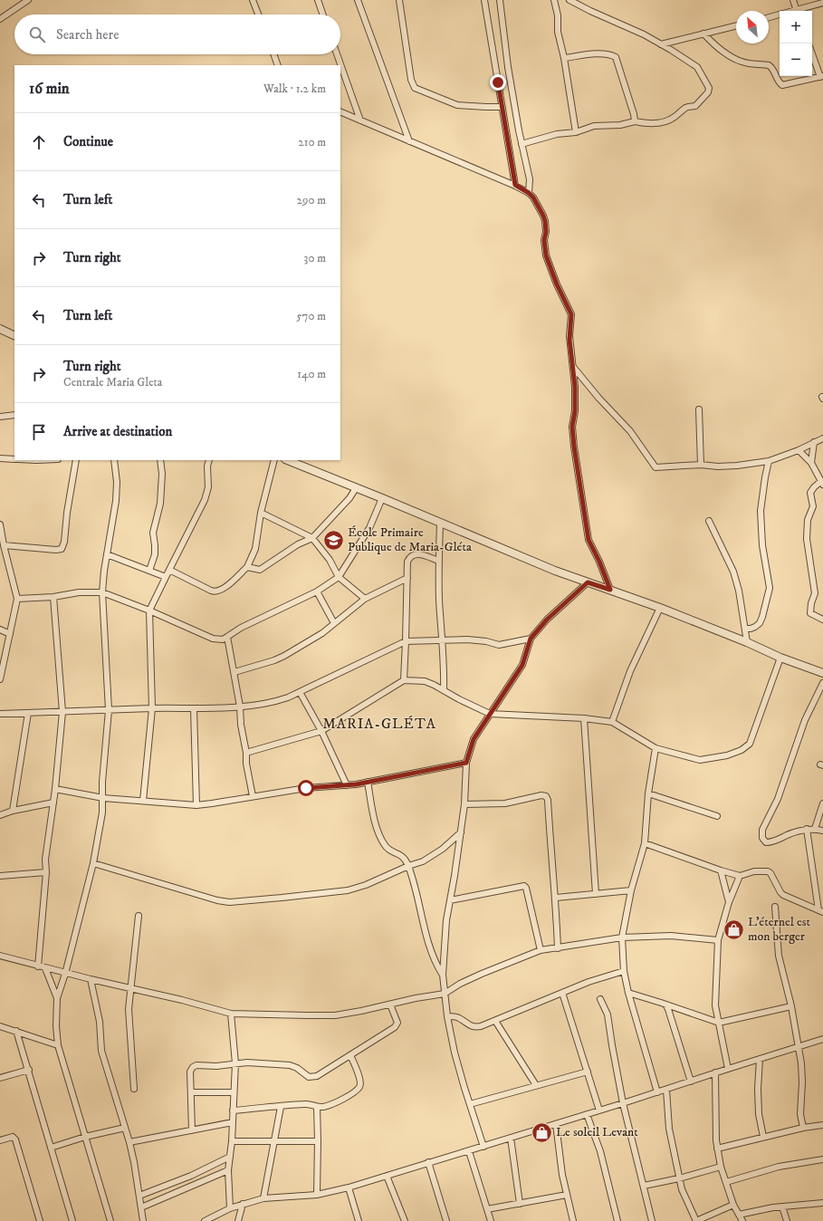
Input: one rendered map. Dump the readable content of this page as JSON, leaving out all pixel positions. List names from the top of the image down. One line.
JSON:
{"districts":["MARIA-GLÉTA"],"places":{"school or university":["École Primaire Publique de Maria-Gléta"],"shop":["L'éternel est mon berger","Le soleil Levant"]},"north":"top left","page":{"map_buttons":["+","−"],"search":"Search here","heading":["16 min","Walk · 1.2 km"],"list":[["Continue","210 m"],["Turn left","290 m"],["Turn right","30 m"],["Turn left","570 m"],["Turn right","Centrale Maria Gleta","140 m"],"Arrive at destination"]}}
